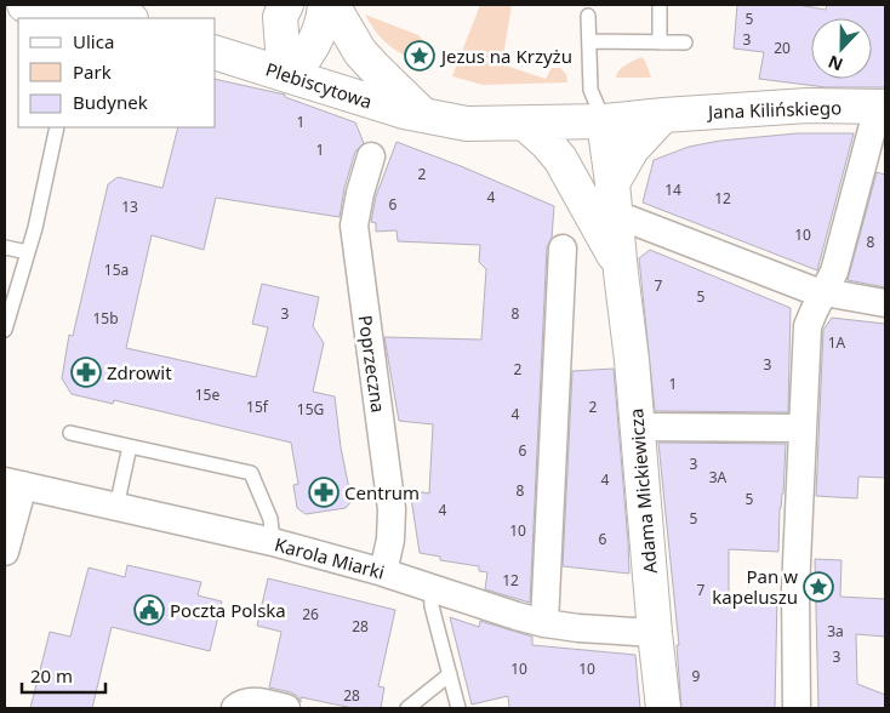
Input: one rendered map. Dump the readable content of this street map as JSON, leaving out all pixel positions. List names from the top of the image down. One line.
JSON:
{"streets":{"street":["Plebiscytowa","Jana Kilińskiego","Poprzeczna","Adama Mickiewicza","Karola Miarki"]},"crossings":[["Plebiscytowa","Jana Kilińskiego"],["Plebiscytowa","Adama Mickiewicza"],["Jana Kilińskiego","Adama Mickiewicza"],["Poprzeczna","Karola Miarki"],["Adama Mickiewicza","Karola Miarki"]],"places":{"place":["Jezus na Krzyżu","Pan w kapeluszu"],"pharmacy":["Zdrowit","Centrum"],"public building":["Poczta Polska"]},"house_numbers":["5","3","20","1","1","2","14","4","12","6","13","10","8","15a","7","5","3","8","15b","1A","3","2","1","15e","15f","2","15G","4","6","3","3A","4","8","5","4","5","10","6","12","7","26","28","3a","3","10","10","9","28"],"legend":["Ulica","Park","Budynek"],"scale_bar":"20 m","north":"bottom"}
